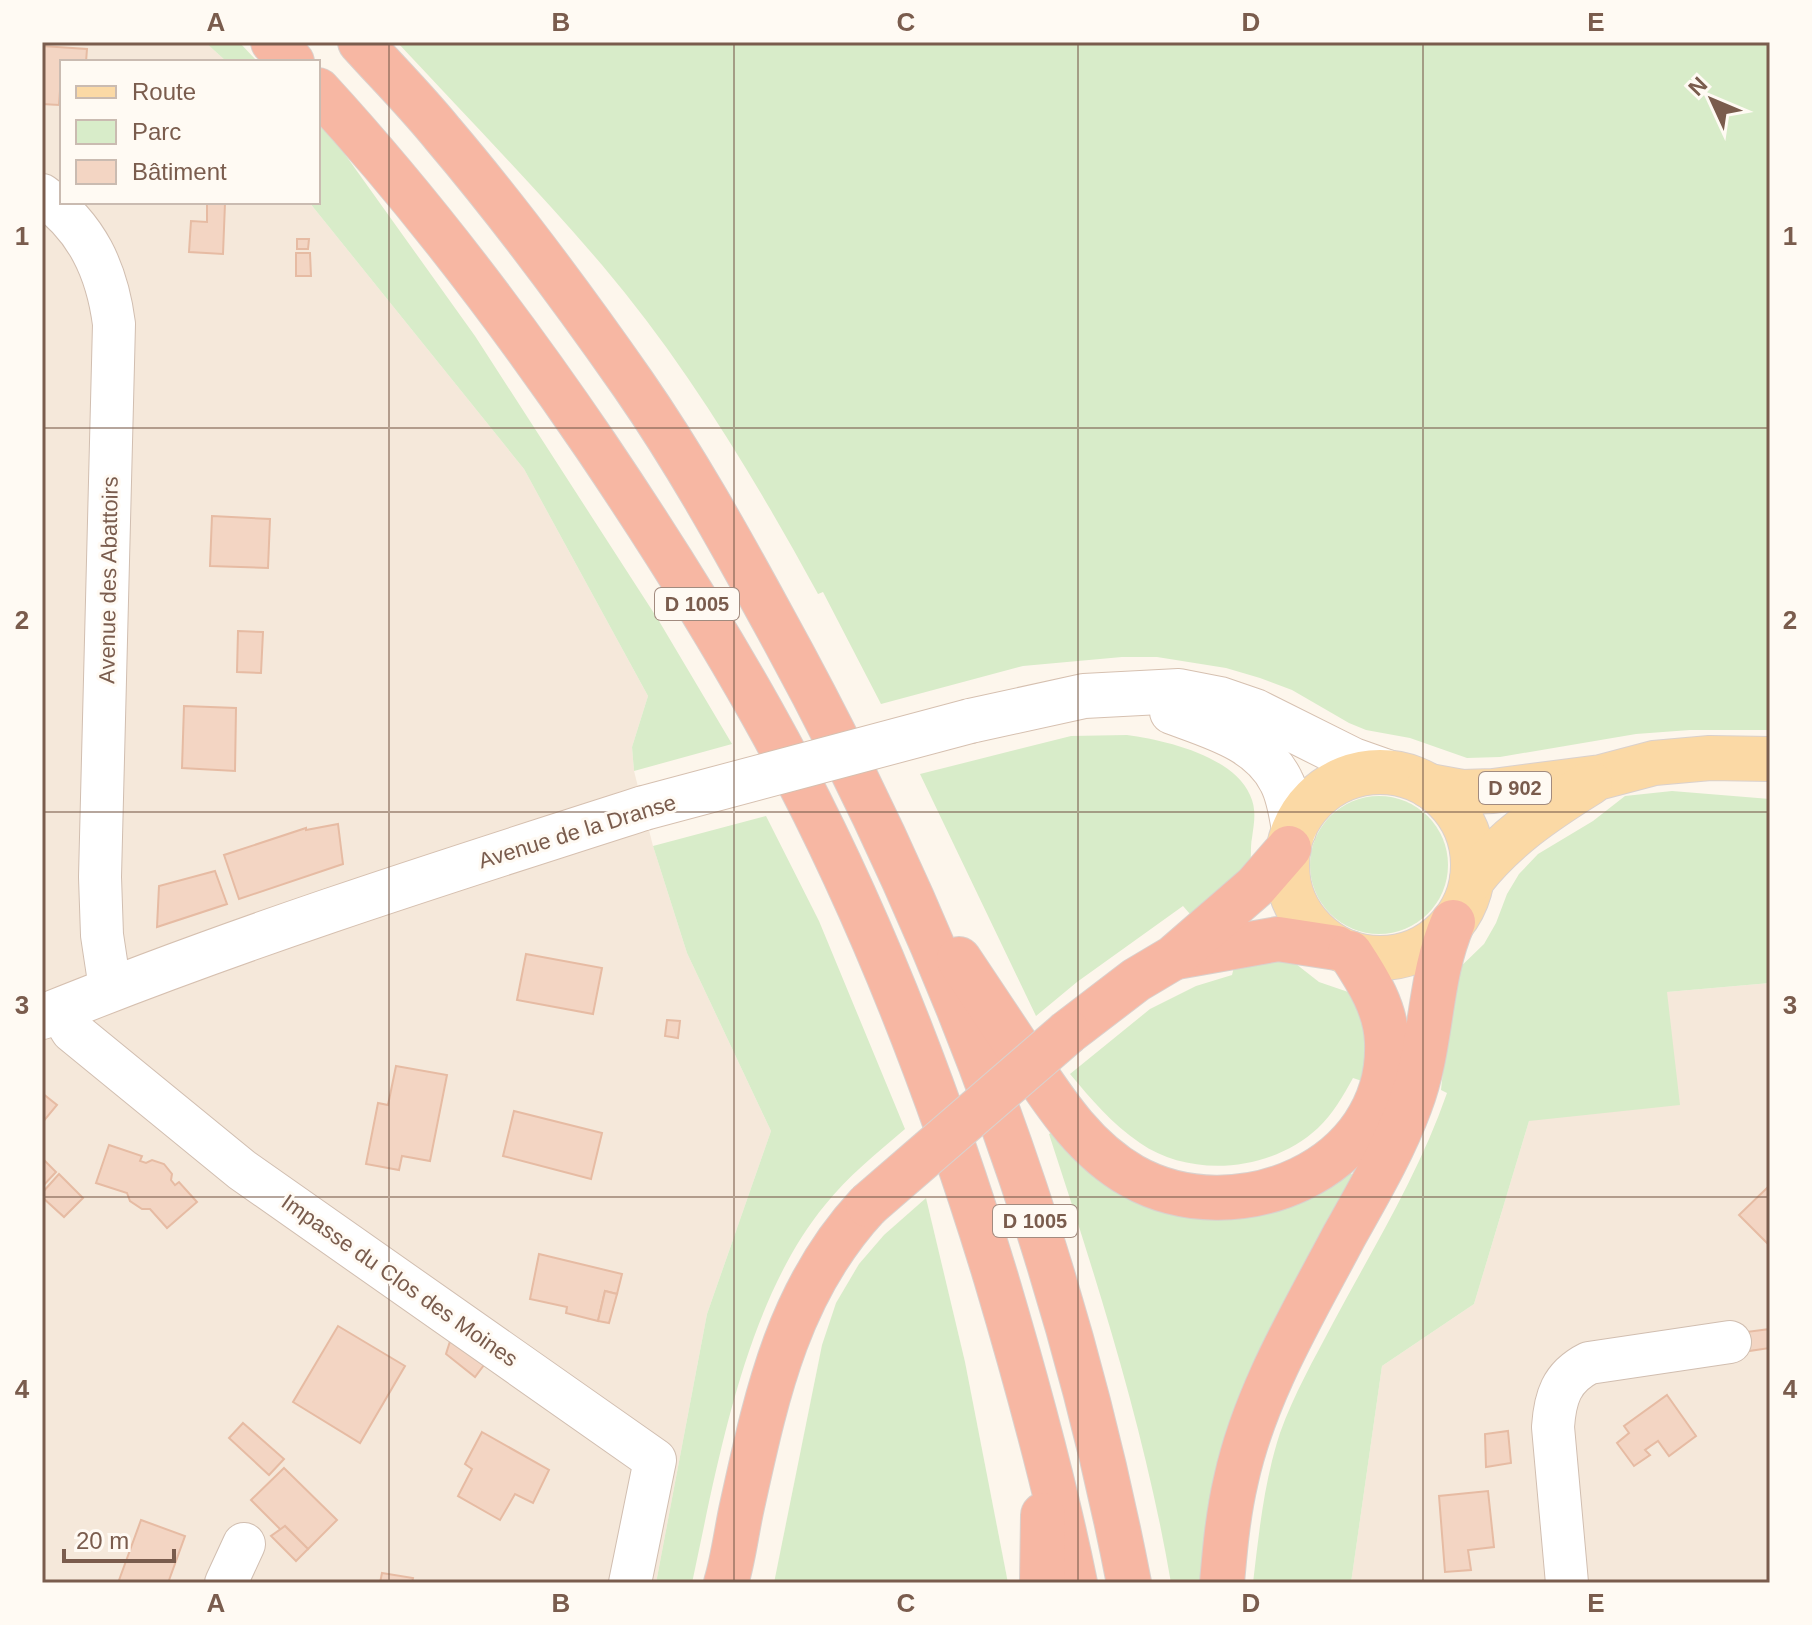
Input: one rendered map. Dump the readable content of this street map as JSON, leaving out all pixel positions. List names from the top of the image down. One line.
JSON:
{"streets":{"highway":["D 1005"],"main road":["D 902","Avenue de la Dranse"],"street":["Avenue des Abattoirs","Impasse du Clos des Moines"]},"crossings":[["Avenue des Abattoirs","Avenue de la Dranse"],["D 902","Avenue de la Dranse"],["Avenue de la Dranse","Impasse du Clos des Moines"]],"legend":["Route","Parc","Bâtiment"],"scale_bar":"20 m","north":"top left","grid":{"columns":["A","B","C","D","E"],"rows":["1","2","3","4"]}}
